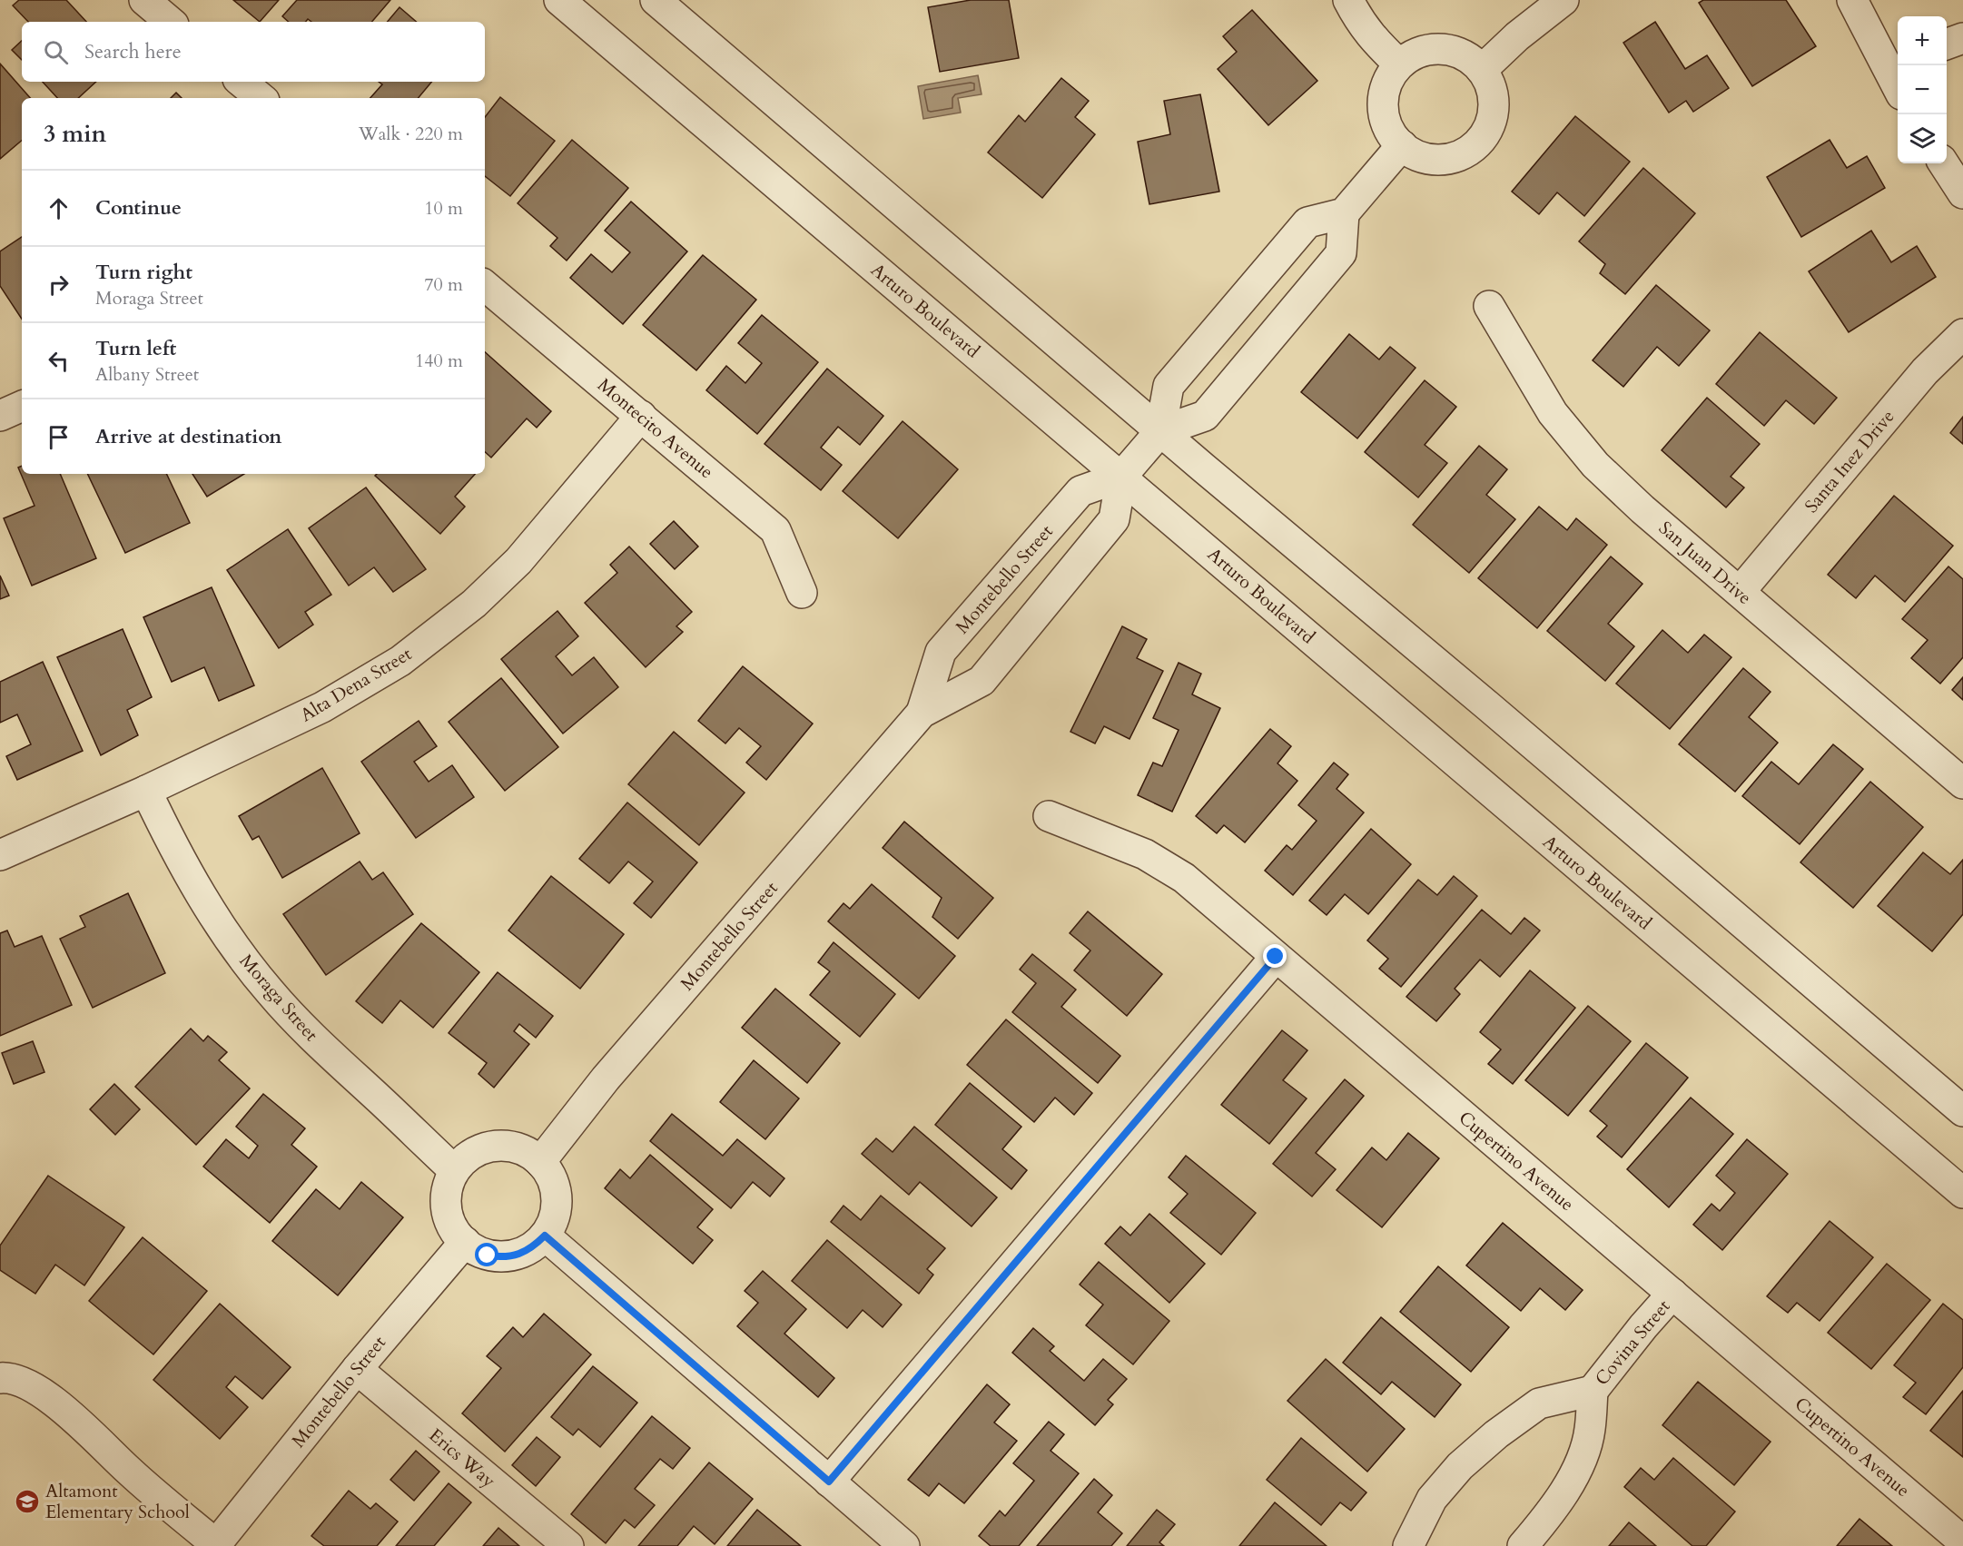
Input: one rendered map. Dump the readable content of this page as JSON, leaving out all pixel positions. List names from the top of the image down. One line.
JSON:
{"streets":{"street":["Arturo Boulevard","Montecito Avenue","Santa Inez Drive","San Juan Drive","Montebello Street","Alta Dena Street","Moraga Street","Cupertino Avenue","Covina Street","Erics Way"]},"crossings":[["Arturo Boulevard","Montebello Street"],["Montecito Avenue","Alta Dena Street"],["Santa Inez Drive","San Juan Drive"],["Montebello Street","Moraga Street"],["Montebello Street","Erics Way"],["Alta Dena Street","Moraga Street"],["Cupertino Avenue","Covina Street"]],"places":{"school or university":["Altamont Elementary School"]},"page":{"map_buttons":["+","−"],"search":"Search here","heading":["3 min","Walk · 220 m"],"list":[["Continue","10 m"],["Turn right","Moraga Street","70 m"],["Turn left","Albany Street","140 m"],"Arrive at destination"]}}
